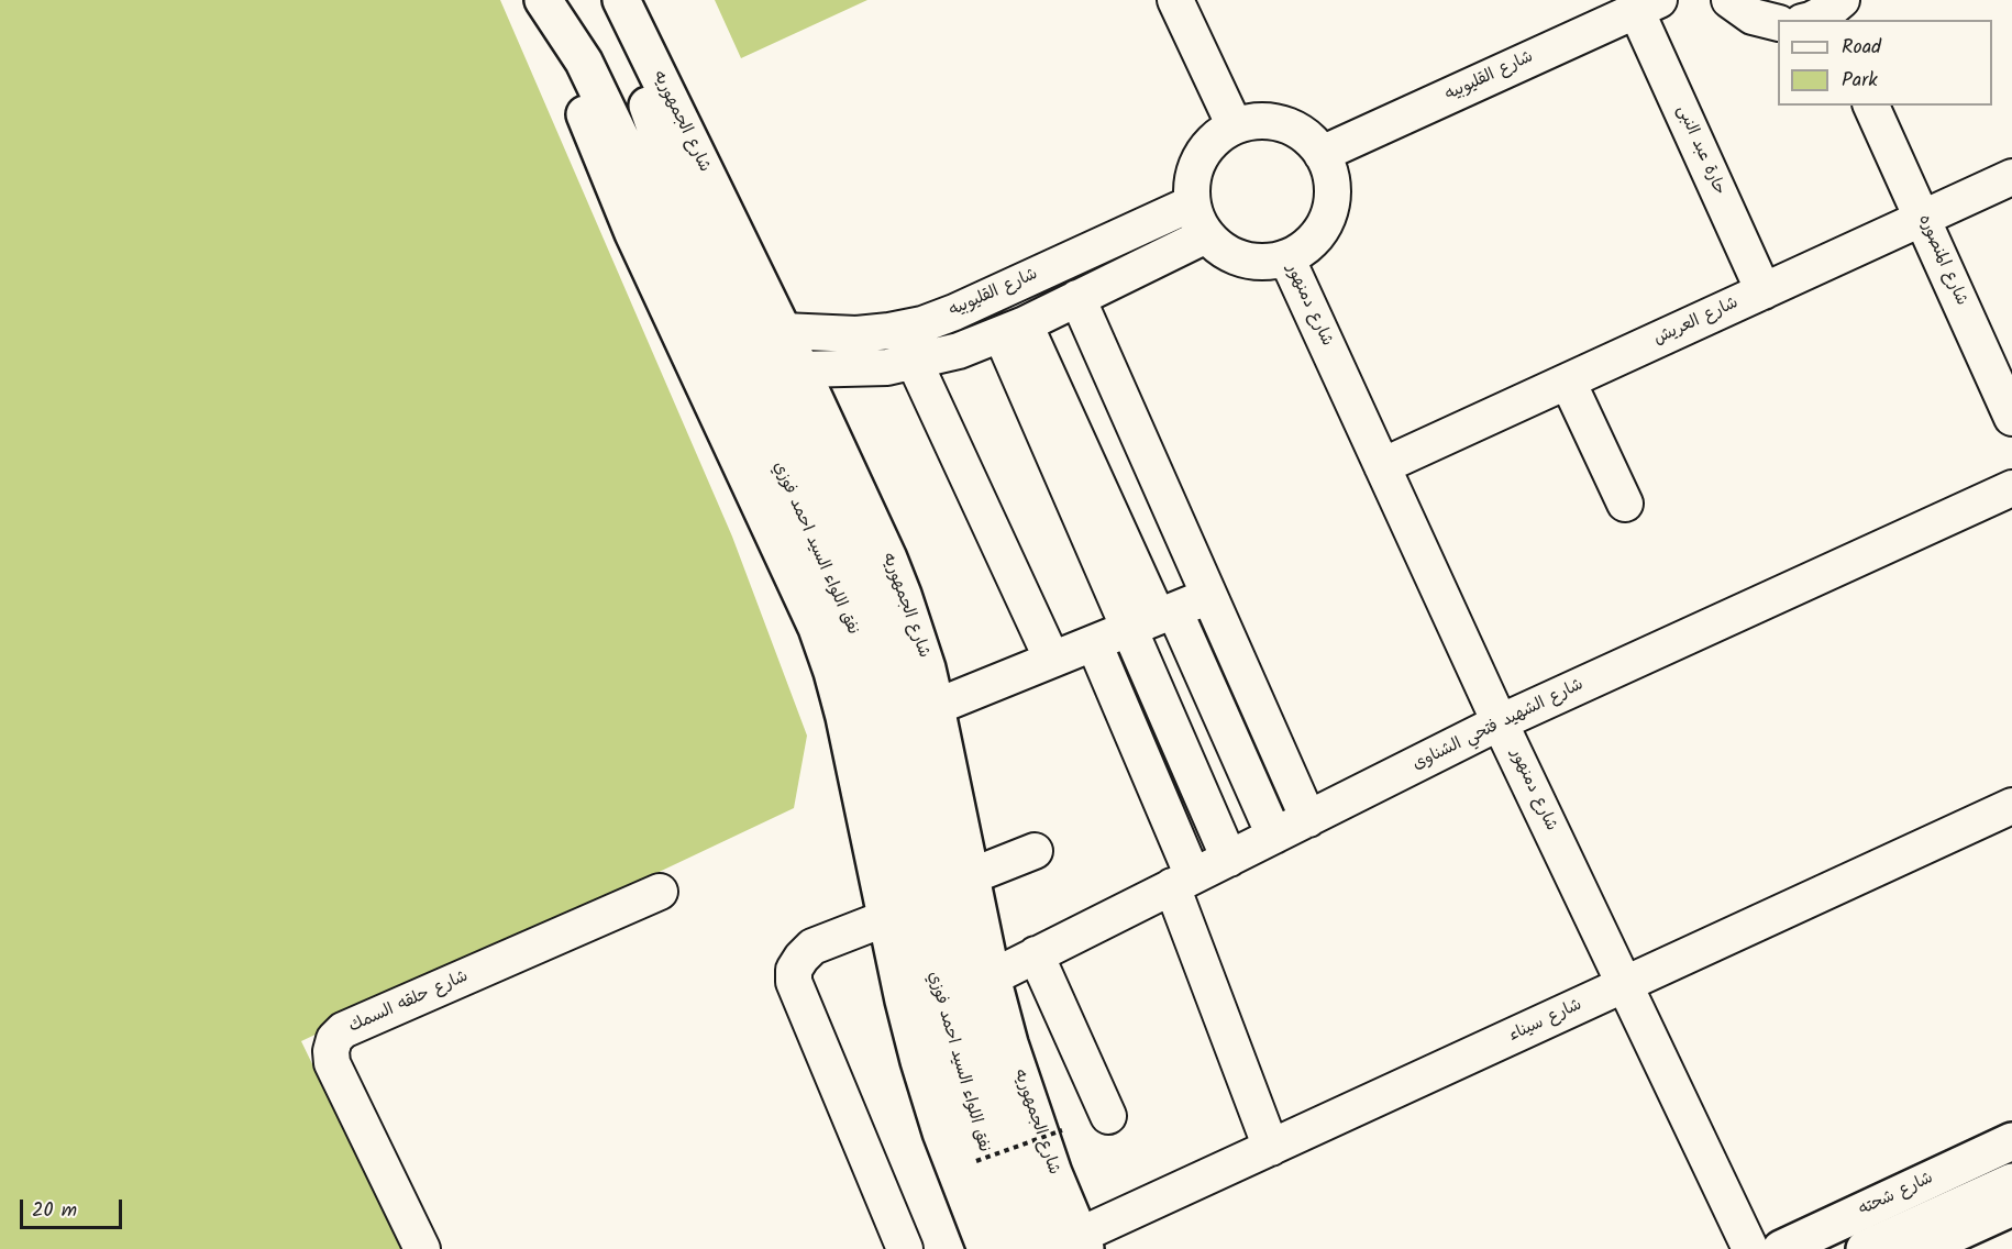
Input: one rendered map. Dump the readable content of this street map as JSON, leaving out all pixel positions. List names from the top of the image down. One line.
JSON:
{"streets":{"main road":["شارع الجمهوريه","نفق اللواء السيد احمد فوزي","شارع شحته"],"street":["شارع القليوبيه","حارة عبد النبى","شارع المنصوره","شارع دمنهور","شارع العريش","شارع الشهيد فتحي الشناوى","شارع حلقه السمك","شارع سيناء"]},"crossings":[["شارع القليوبيه","شارع الجمهوريه"],["شارع القليوبيه","حارة عبد النبى"],["شارع القليوبيه","شارع دمنهور"],["شارع الجمهوريه","نفق اللواء السيد احمد فوزي"],["شارع الجمهوريه","شارع الشهيد فتحي الشناوى"],["شارع الجمهوريه","شارع سيناء"],["حارة عبد النبى","شارع العريش"],["شارع المنصوره","شارع العريش"],["شارع دمنهور","شارع العريش"],["شارع دمنهور","شارع الشهيد فتحي الشناوى"],["شارع دمنهور","شارع سيناء"],["نفق اللواء السيد احمد فوزي","شارع سيناء"]],"legend":["Road","Park"],"scale_bar":"20 m"}
